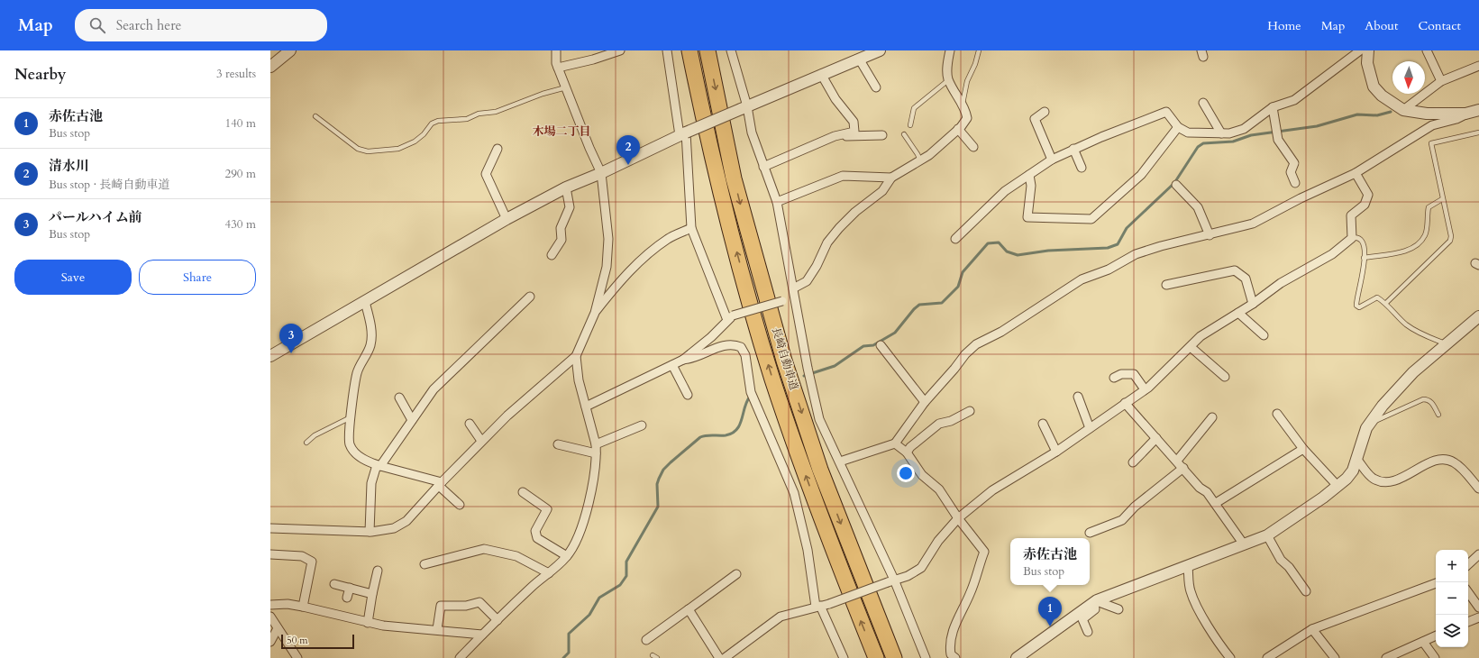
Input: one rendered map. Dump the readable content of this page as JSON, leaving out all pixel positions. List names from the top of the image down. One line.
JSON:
{"streets":{"highway":["長崎自動車道"]},"districts":["木場二丁目"],"scale_bar":"50 m","north":"bottom","page":{"header":"Map","search":"Search here","nav":["Home","Map","About","Contact"],"heading":["Nearby","3 results"],"list":[{"mark":"1","name":"赤佐古池","note":"Bus stop","value":"140 m"},{"mark":"2","name":"清水川","note":"Bus stop · 長崎自動車道","value":"290 m"},{"mark":"3","name":"パールハイム前","note":"Bus stop","value":"430 m"}],"pins":["2","3","1"],"buttons":["Save","Share"],"popup":["赤佐古池","Bus stop"],"map_buttons":["+","−"],"scale":"50 m"}}
